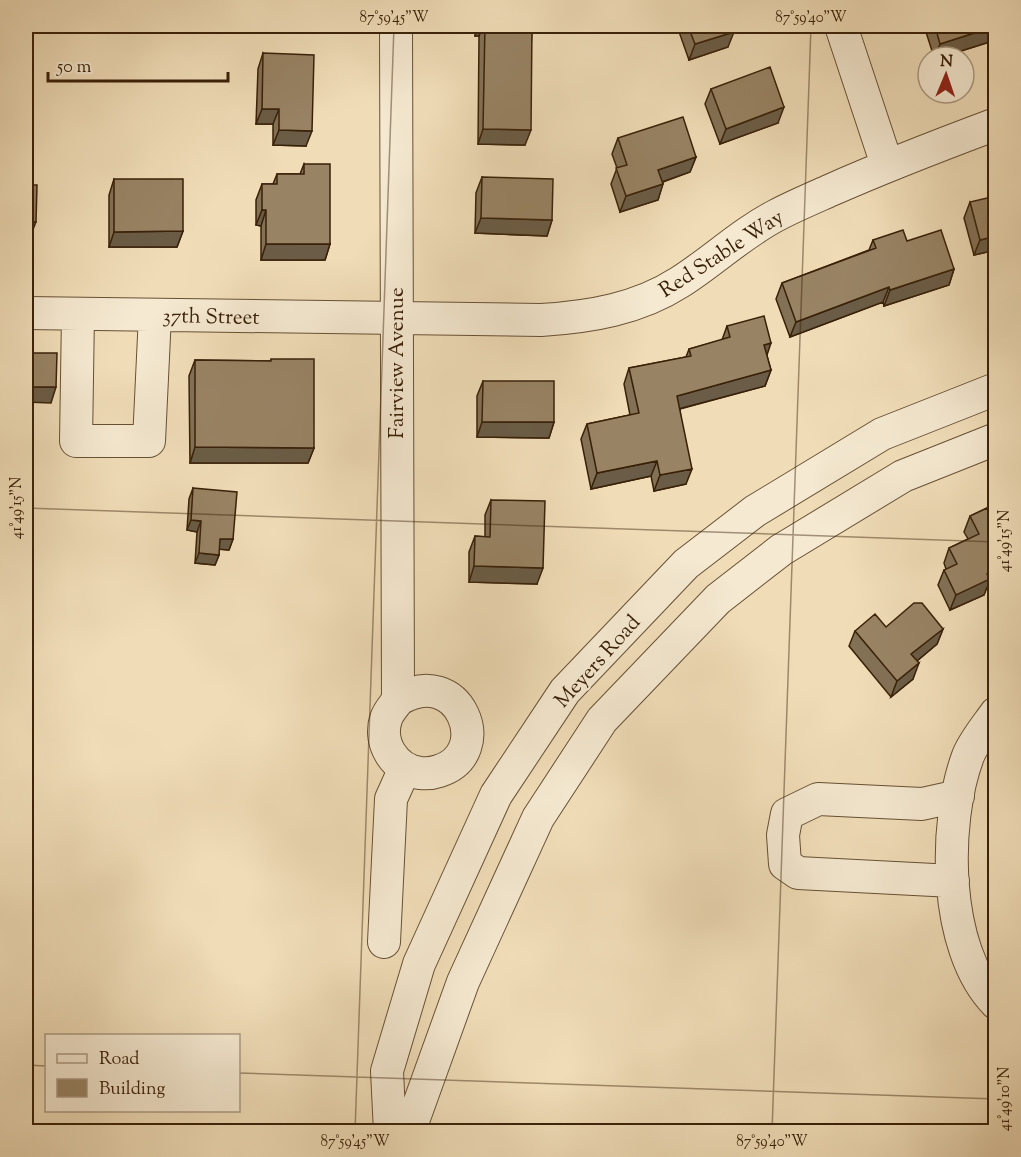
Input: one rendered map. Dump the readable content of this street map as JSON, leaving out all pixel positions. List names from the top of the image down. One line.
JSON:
{"streets":{"street":["Red Stable Way","37th Street","Fairview Avenue","Meyers Road"]},"crossings":[["Red Stable Way","37th Street"],["Red Stable Way","Fairview Avenue"],["37th Street","Fairview Avenue"]],"legend":["Road","Building"],"scale_bar":"50 m","north":"top","coordinates":["87°59'45\"W","87°59'40\"W","41°49'15\"N","41°49'10\"N"]}
